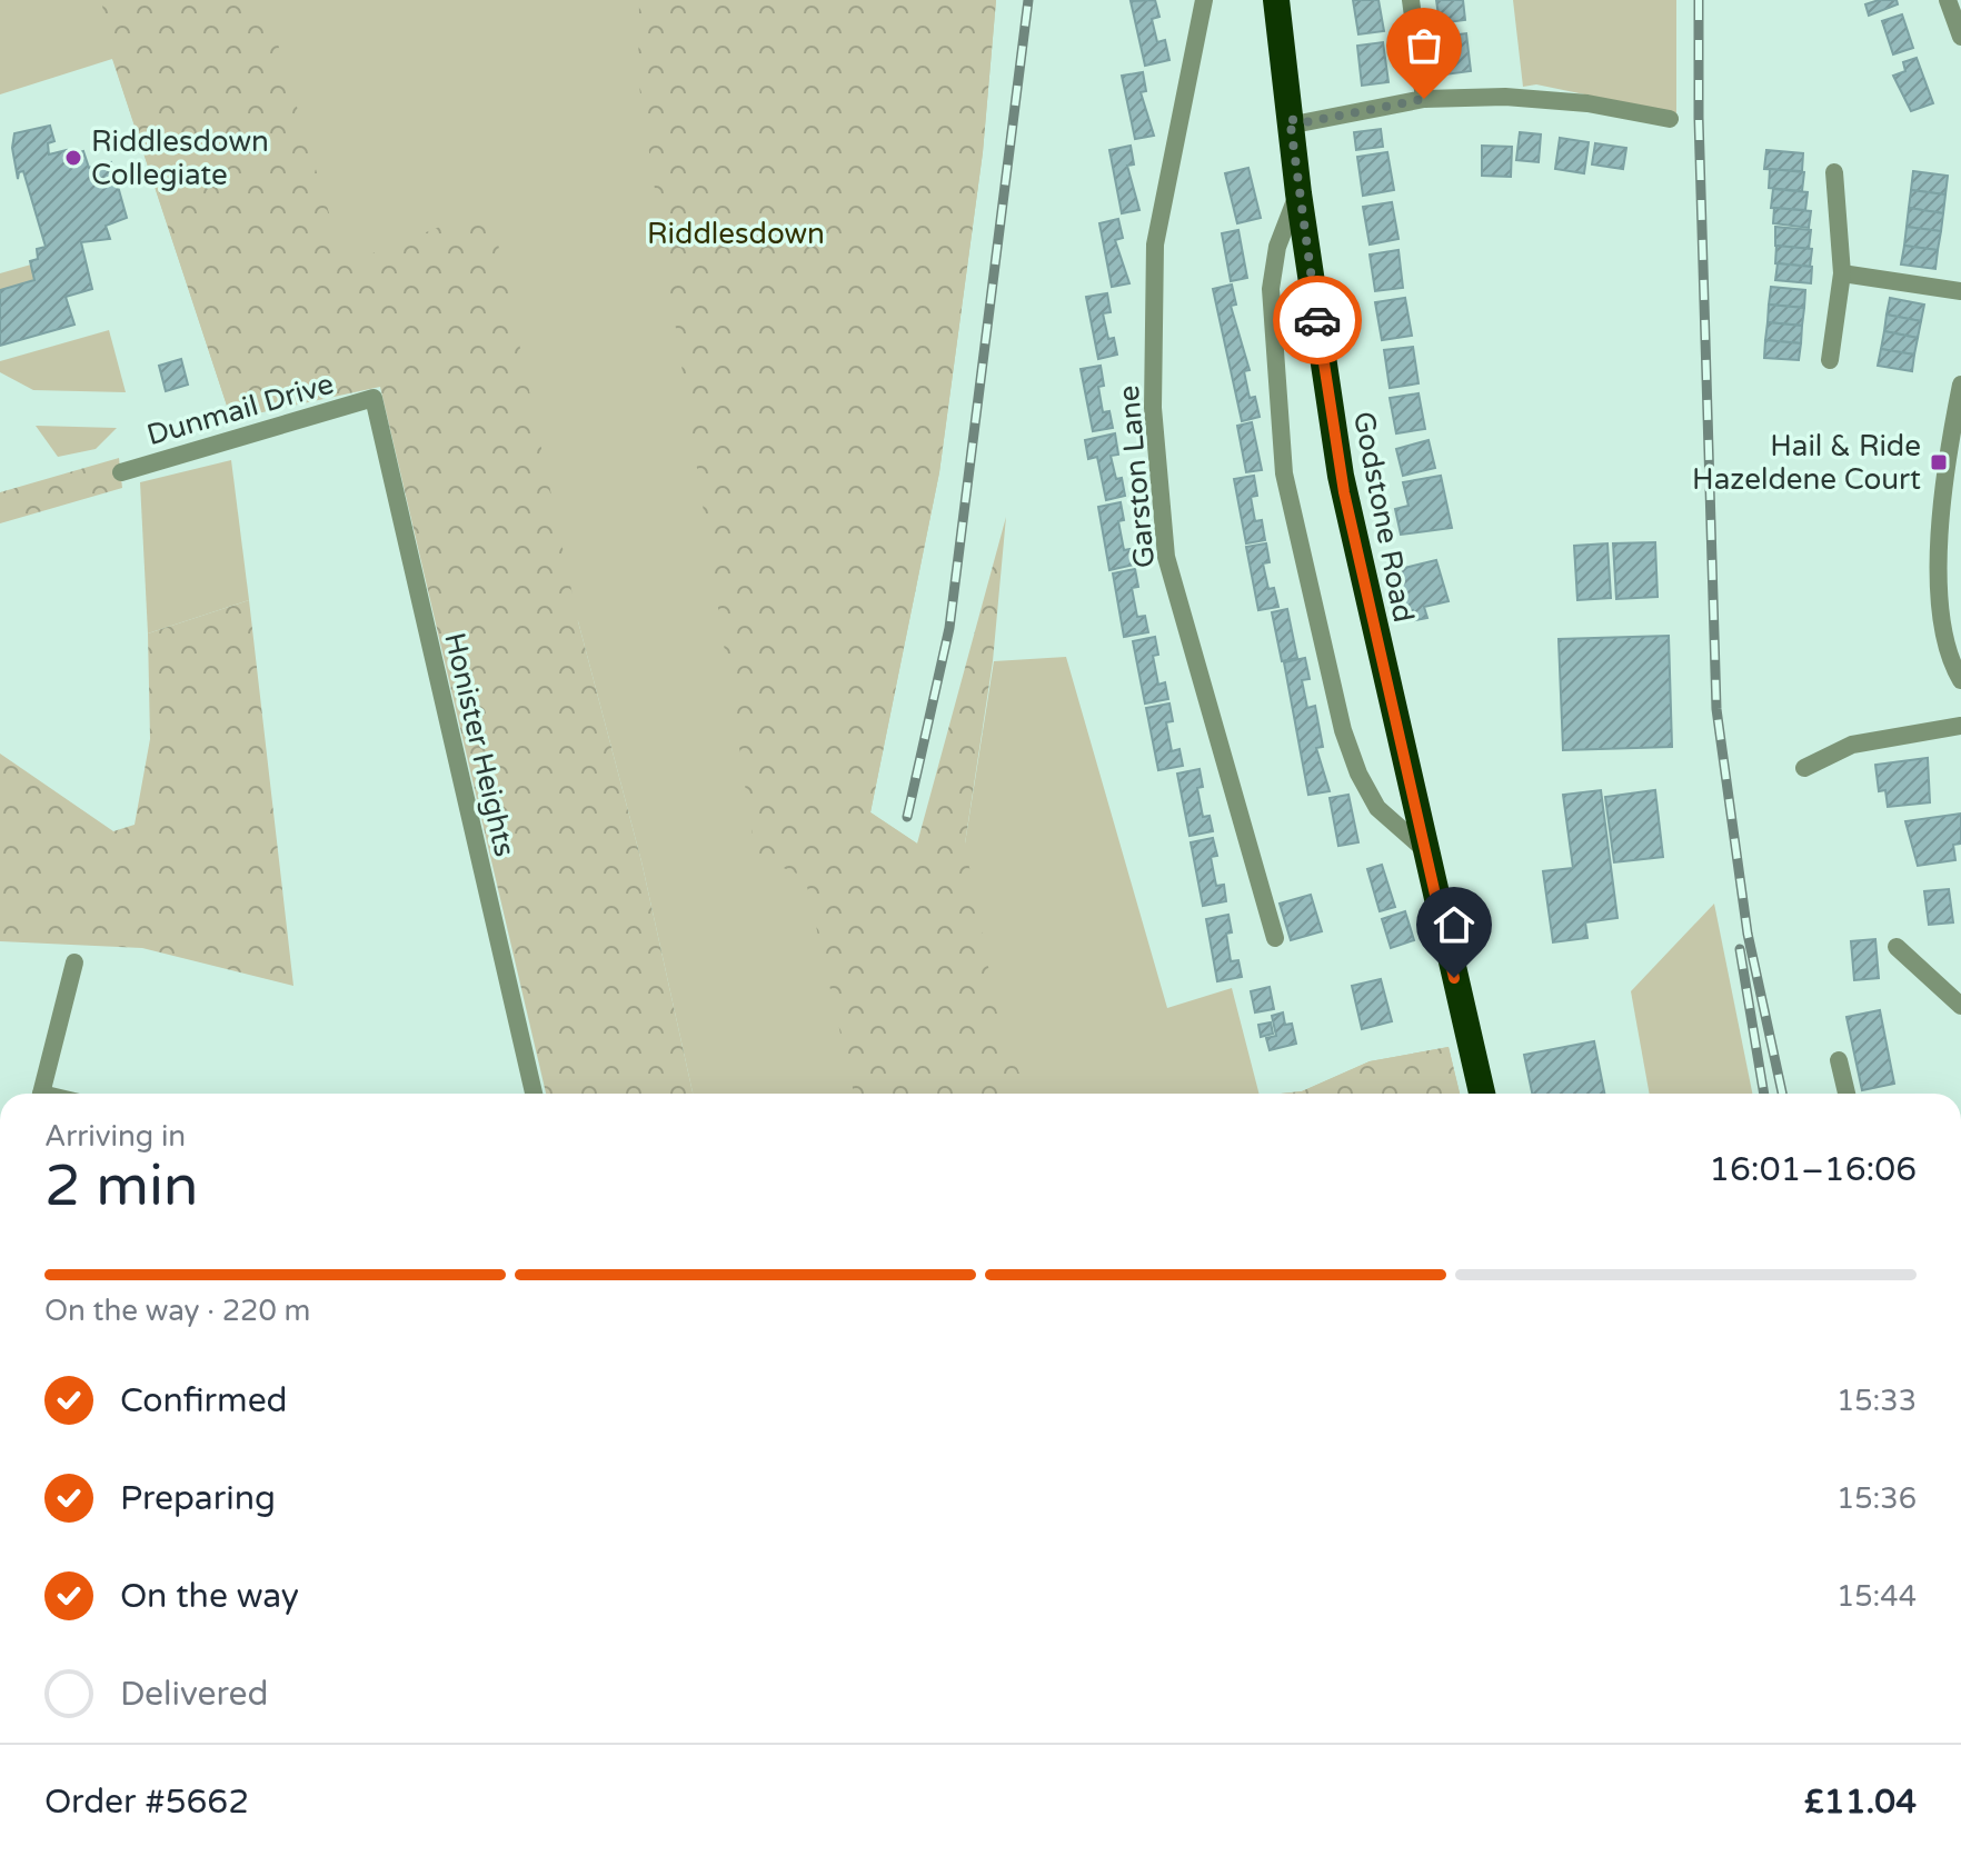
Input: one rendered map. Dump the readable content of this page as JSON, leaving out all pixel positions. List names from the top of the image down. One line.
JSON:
{"streets":{"highway":["Godstone Road"],"street":["Dunmail Drive","Garston Lane","Honister Heights"]},"crossings":[["Dunmail Drive","Honister Heights"]],"parks":["Riddlesdown"],"places":{"other":["Riddlesdown Collegiate"],"transit":["Hail & Ride Hazeldene Court"]},"page":{"heading":["2 min","Arriving in","16:01–16:06"],"panel":["Order #5662","£11.04"],"bar":"On the way · 220 m","list":[["Confirmed","15:33"],["Preparing","15:36"],["On the way","15:44"],"Delivered"]}}
